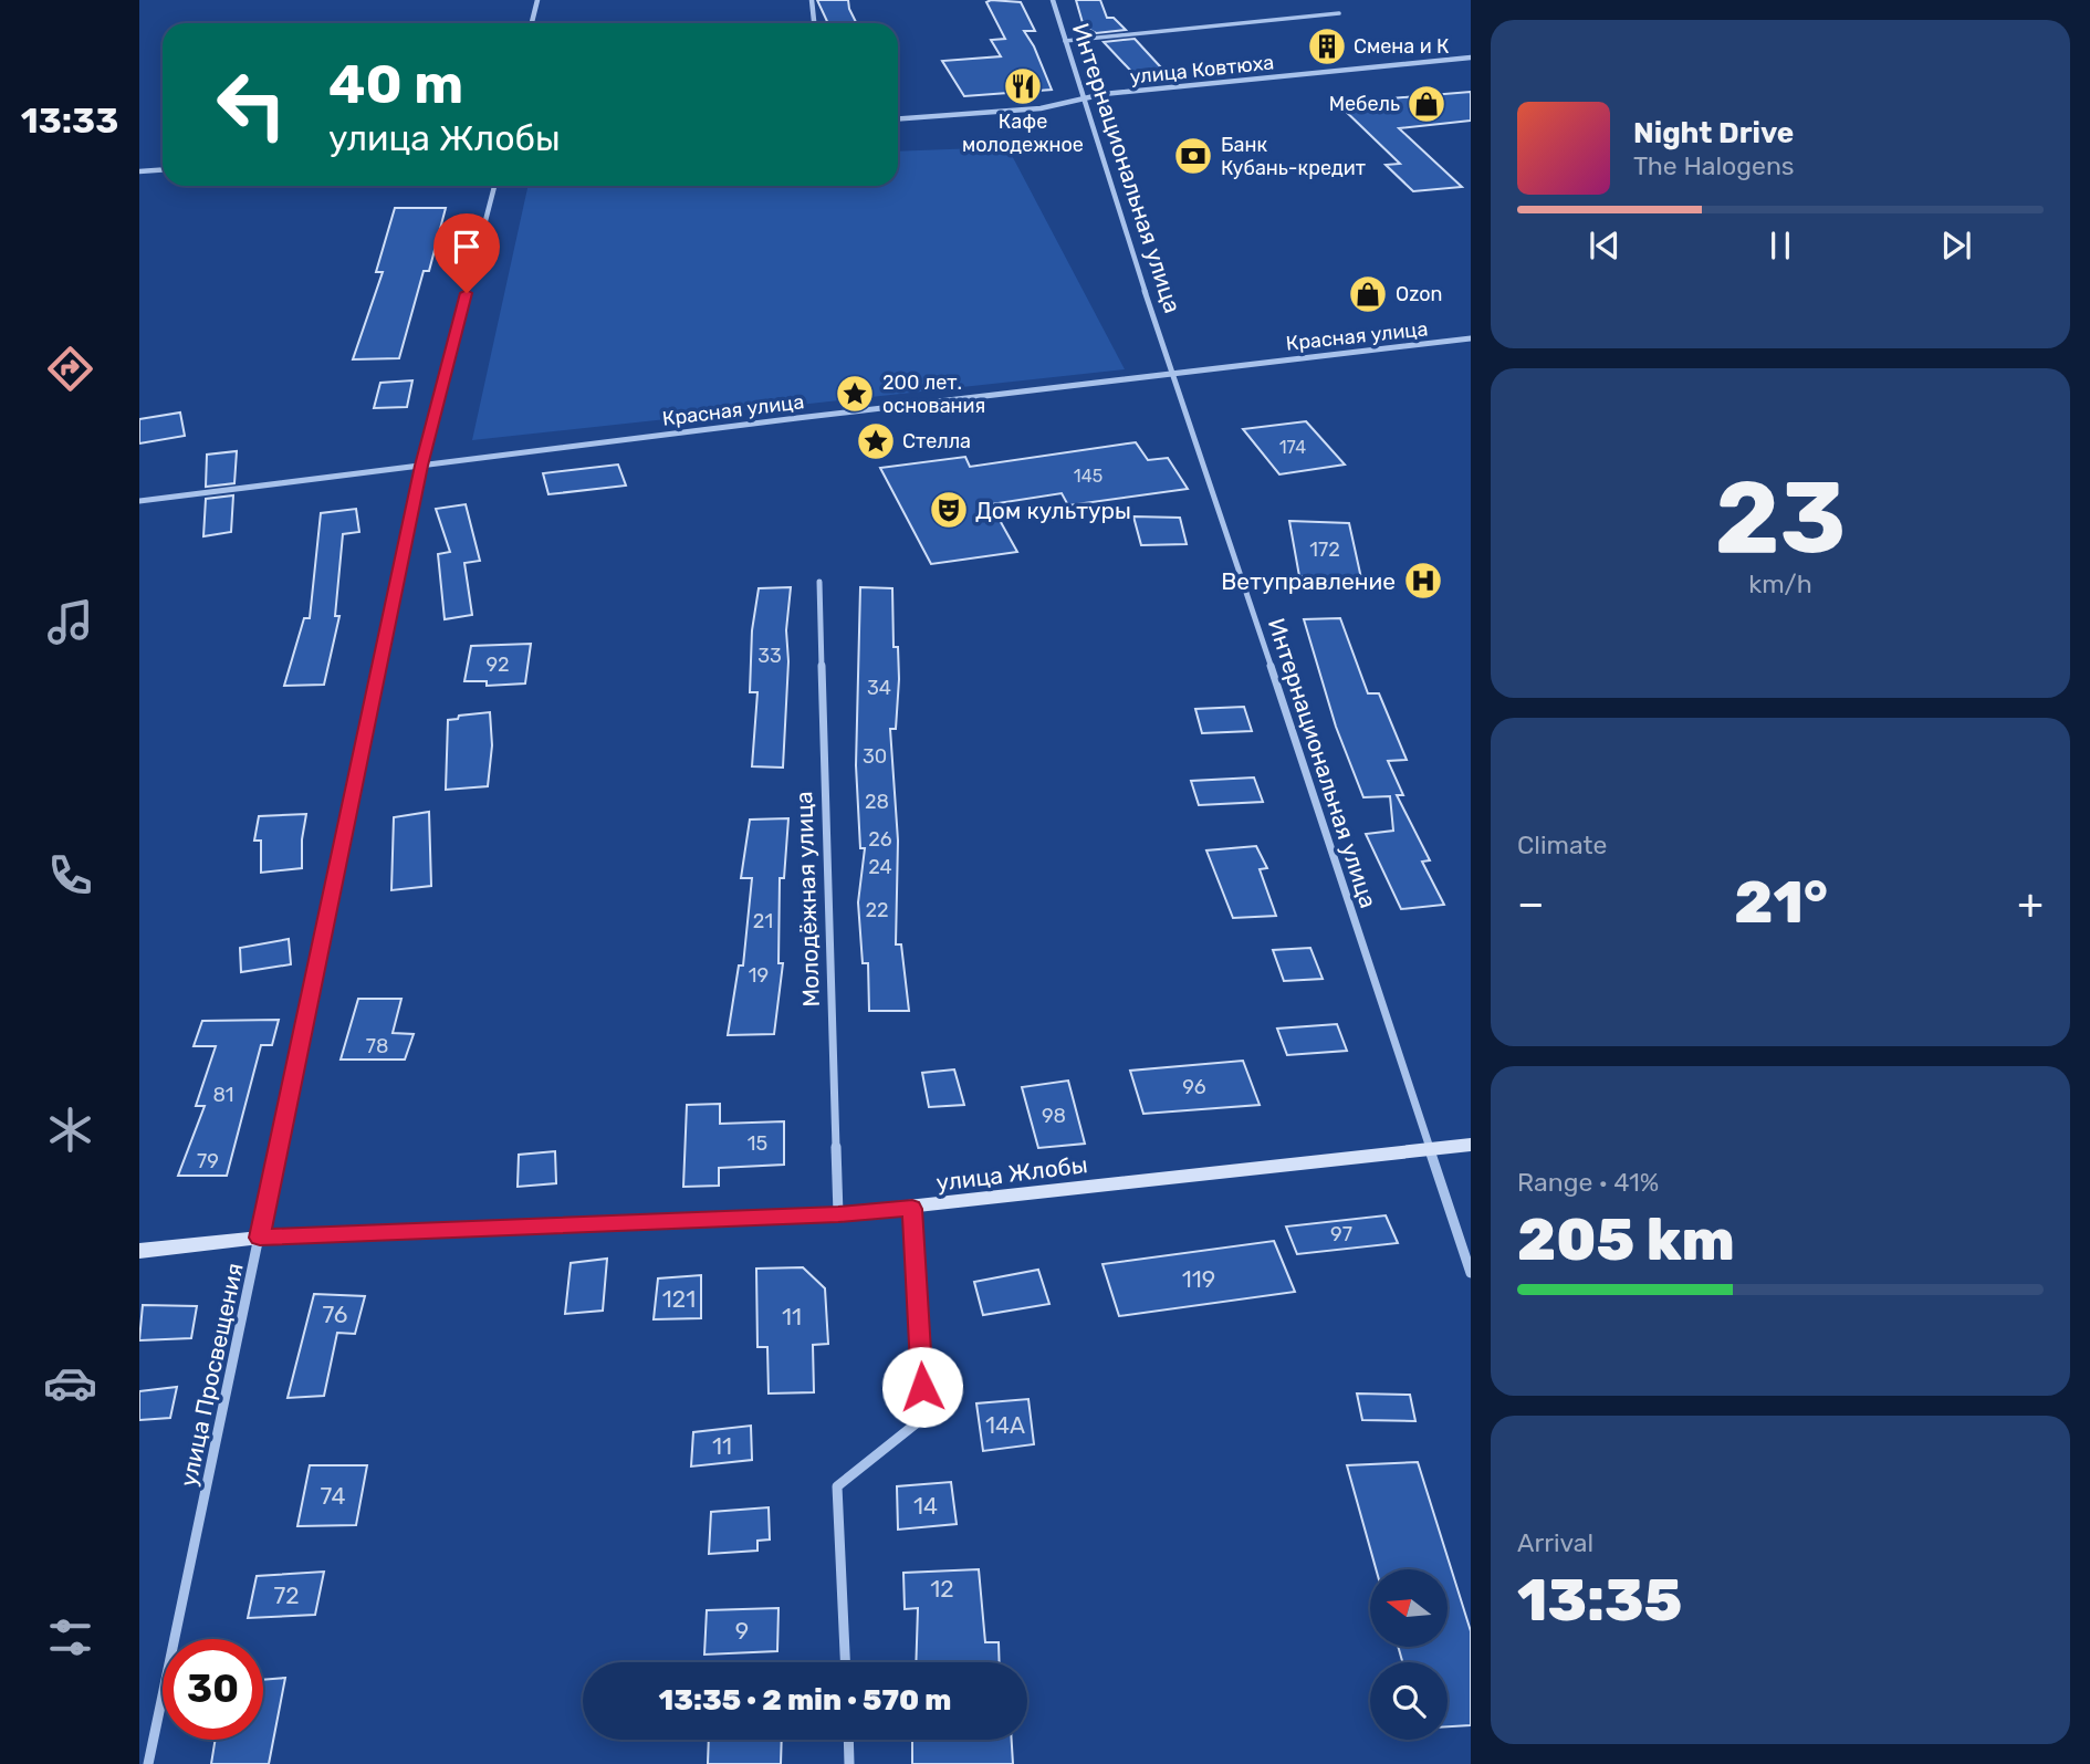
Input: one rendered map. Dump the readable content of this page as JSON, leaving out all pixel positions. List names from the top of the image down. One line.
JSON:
{"streets":{"street":["улица Ковтюха","Интернациональная улица","Красная улица","Молодёжная улица","улица Жлобы","улица Просвещения"]},"crossings":[["улица Ковтюха","Интернациональная улица"],["Интернациональная улица","Красная улица"],["Интернациональная улица","улица Жлобы"],["Красная улица","улица Просвещения"],["Молодёжная улица","улица Жлобы"],["улица Жлобы","улица Просвещения"]],"places":{"building":["Смена и К"],"restaurant":["Кафе молодежное"],"shop":["Мебель","Ozon"],"bank":["Банк Кубань-кредит"],"place":["200 лет. основания","Стелла"],"theatre":["Дом культуры"],"hospital":["Ветуправление"]},"house_numbers":["174","145","172","33","92","34","30","28","26","24","22","21","19","78","96","81","98","15","79","97","119","121","76","11","14А","11","74","14","12","72","9"],"north":"left","page":{"tabs":"13:33","turn":["40 m","улица Жлобы"],"song":["Night Drive","The Halogens"],"tile":[["23","km/h"],"Climate",["Range · 41%","205 km"],["Arrival","13:35"]],"heat":["−","21°","+"],"limit":"30","trip":"13:35 · 2 min · 570 m"}}
